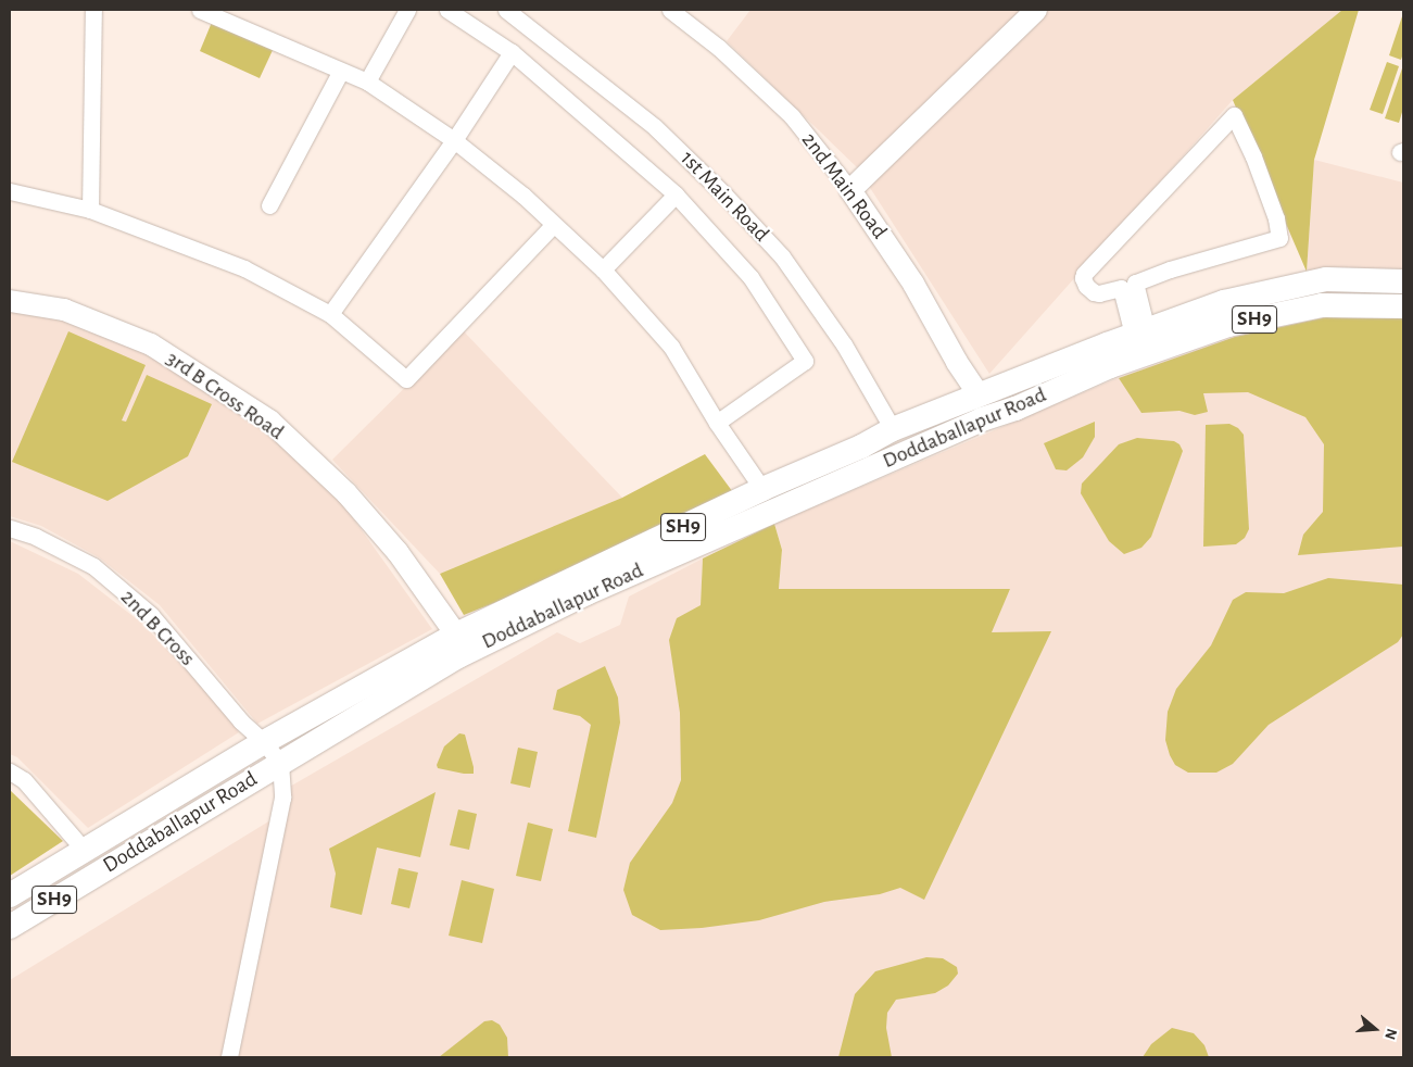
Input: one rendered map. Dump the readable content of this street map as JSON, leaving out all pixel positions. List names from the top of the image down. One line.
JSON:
{"streets":{"main road":["SH9","Doddaballapur Road"],"street":["2nd Main Road","1st Main Road","3rd B Cross Road","2nd B Cross"]},"crossings":[["2nd Main Road","Doddaballapur Road"],["1st Main Road","Doddaballapur Road"],["3rd B Cross Road","Doddaballapur Road"],["Doddaballapur Road","2nd B Cross"]],"north":"right"}
